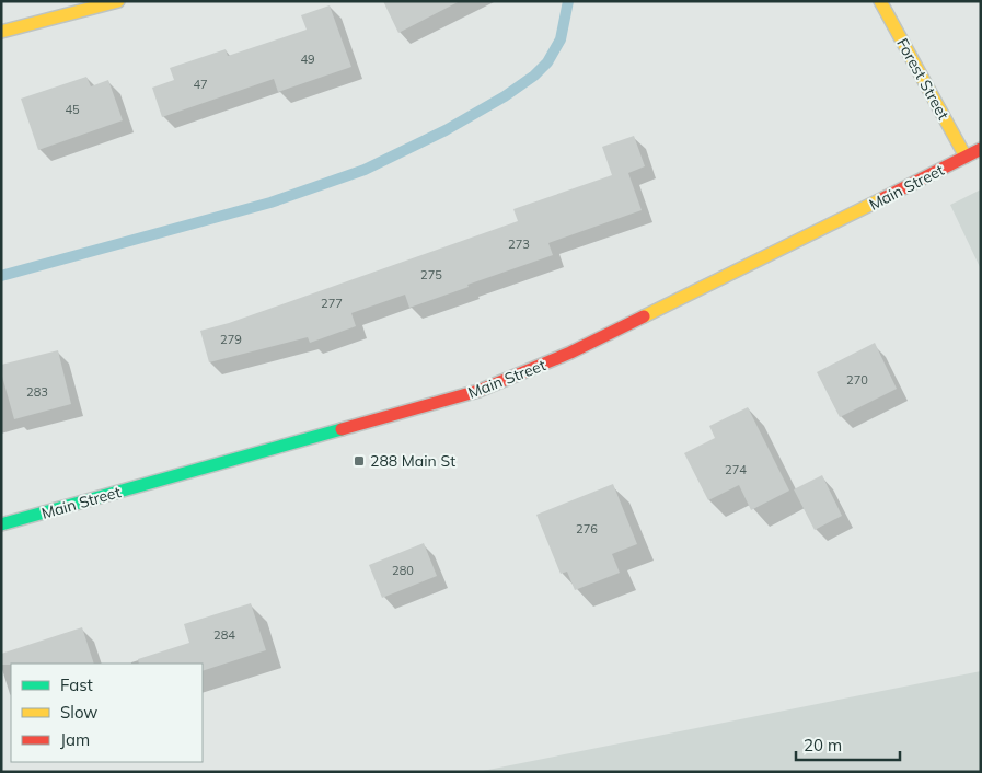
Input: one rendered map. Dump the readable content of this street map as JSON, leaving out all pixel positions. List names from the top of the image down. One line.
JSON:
{"streets":{"main road":["Forest Street","Main Street"]},"crossings":[["Forest Street","Main Street"]],"places":{"transit":["288 Main St"]},"house_numbers":["49","47","45","273","275","277","279","270","283","274","276","280","284"],"legend":["Fast","Slow","Jam"],"scale_bar":"20 m"}
